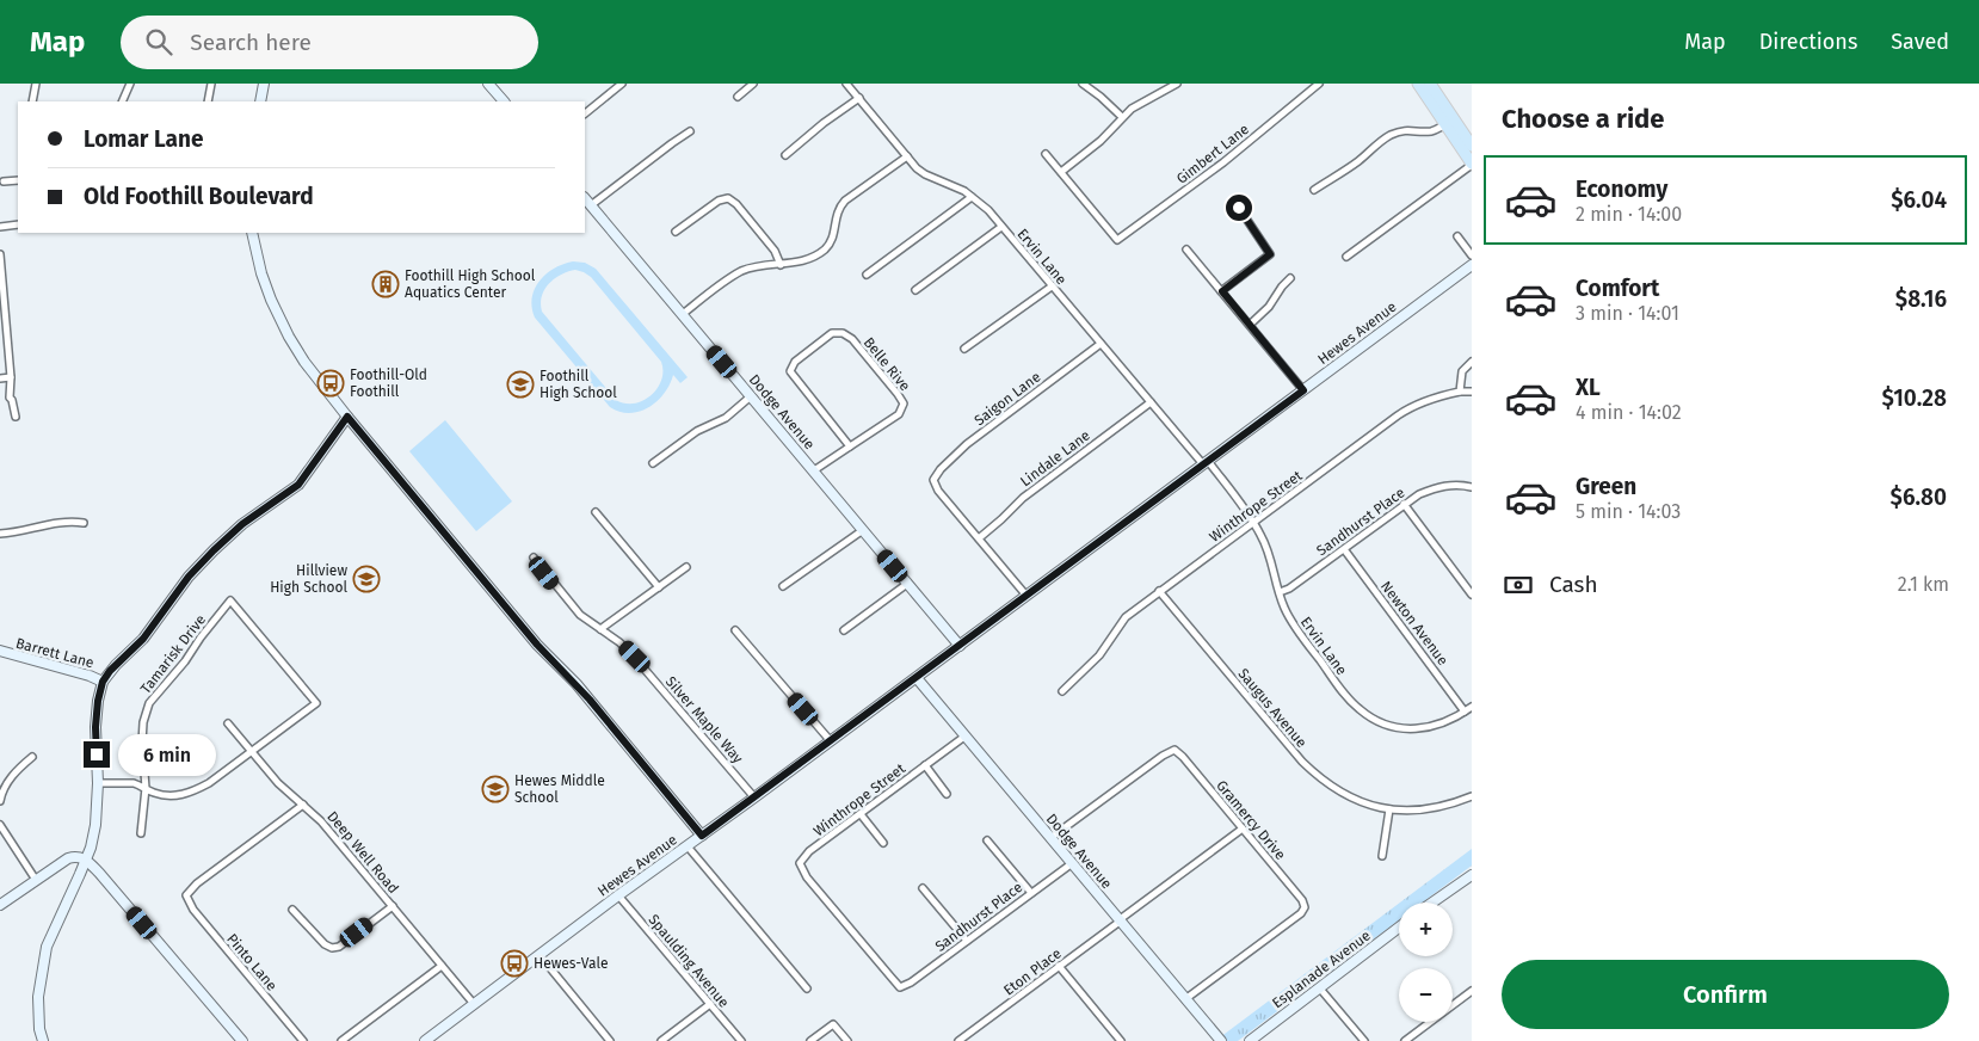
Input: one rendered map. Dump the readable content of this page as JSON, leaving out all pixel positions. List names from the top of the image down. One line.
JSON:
{"streets":{"street":["Gimbert Lane","Ervin Lane","Hewes Avenue","Belle Rive","Saigon Lane","Dodge Avenue","Lindale Lane","Winthrope Street","Sandhurst Place","Newton Avenue","Barrett Lane","Tamarisk Drive","Saugus Avenue","Silver Maple Way","Gramercy Drive","Deep Well Road","Spaulding Avenue","Pinto Lane","Esplanade Avenue","Eton Place"]},"crossings":[["Ervin Lane","Hewes Avenue"],["Ervin Lane","Saigon Lane"],["Ervin Lane","Lindale Lane"],["Ervin Lane","Winthrope Street"],["Ervin Lane","Sandhurst Place"],["Ervin Lane","Newton Avenue"],["Hewes Avenue","Dodge Avenue"],["Hewes Avenue","Silver Maple Way"],["Hewes Avenue","Deep Well Road"],["Hewes Avenue","Spaulding Avenue"],["Belle Rive","Dodge Avenue"],["Saigon Lane","Lindale Lane"],["Dodge Avenue","Winthrope Street"],["Dodge Avenue","Sandhurst Place"],["Dodge Avenue","Gramercy Drive"],["Dodge Avenue","Eton Place"],["Winthrope Street","Sandhurst Place"],["Winthrope Street","Saugus Avenue"],["Sandhurst Place","Newton Avenue"],["Tamarisk Drive","Deep Well Road"],["Gramercy Drive","Eton Place"],["Deep Well Road","Pinto Lane"]],"places":{"building":["Foothill High School Aquatics Center"],"bus stop":["Foothill-Old Foothill","Hewes-Vale"],"school or university":["Foothill High School","Hillview High School","Hewes Middle School"]},"page":{"header":"Map","search":"Search here","nav":["Map","Directions","Saved"],"heading":"Choose a ride","banner":["Lomar Lane","Old Foothill Boulevard"],"list":[{"name":"Economy","note":"2 min · 14:00","value":"$6.04"},{"name":"Comfort","note":"3 min · 14:01","value":"$8.16"},{"name":"XL","note":"4 min · 14:02","value":"$10.28"},{"name":"Green","note":"5 min · 14:03","value":"$6.80"}],"pay":["Cash","2.1 km"],"bubble":"6 min","map_buttons":["+","−"],"buttons":"Confirm"}}
